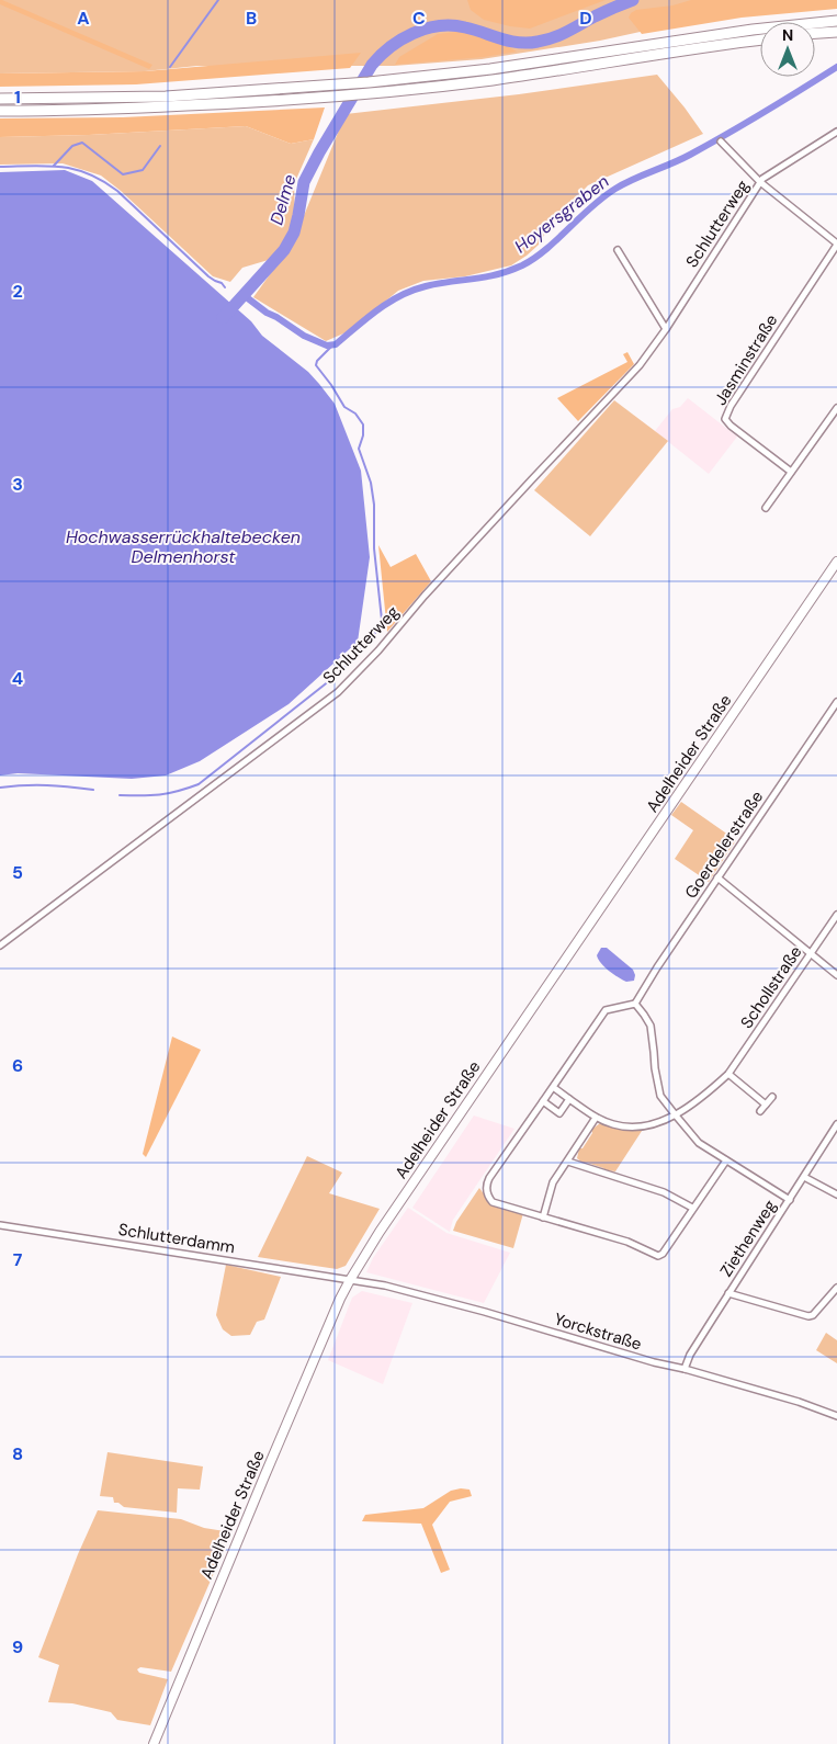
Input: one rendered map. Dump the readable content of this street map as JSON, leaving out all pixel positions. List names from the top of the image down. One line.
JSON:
{"streets":{"main road":["Adelheider Straße"],"street":["Schlutterweg","Jasminstraße","Goerdelerstraße","Schollstraße","Schlutterdamm","Ziethenweg","Yorckstraße"]},"crossings":[["Adelheider Straße","Schlutterdamm"],["Adelheider Straße","Yorckstraße"],["Schlutterdamm","Yorckstraße"],["Ziethenweg","Yorckstraße"]],"water":["Delme","Hoyersgraben","Hochwasserrückhaltebecken Delmenhorst"],"north":"top","grid":{"columns":["A","B","C","D"],"rows":["1","2","3","4","5","6","7","8","9"]}}
